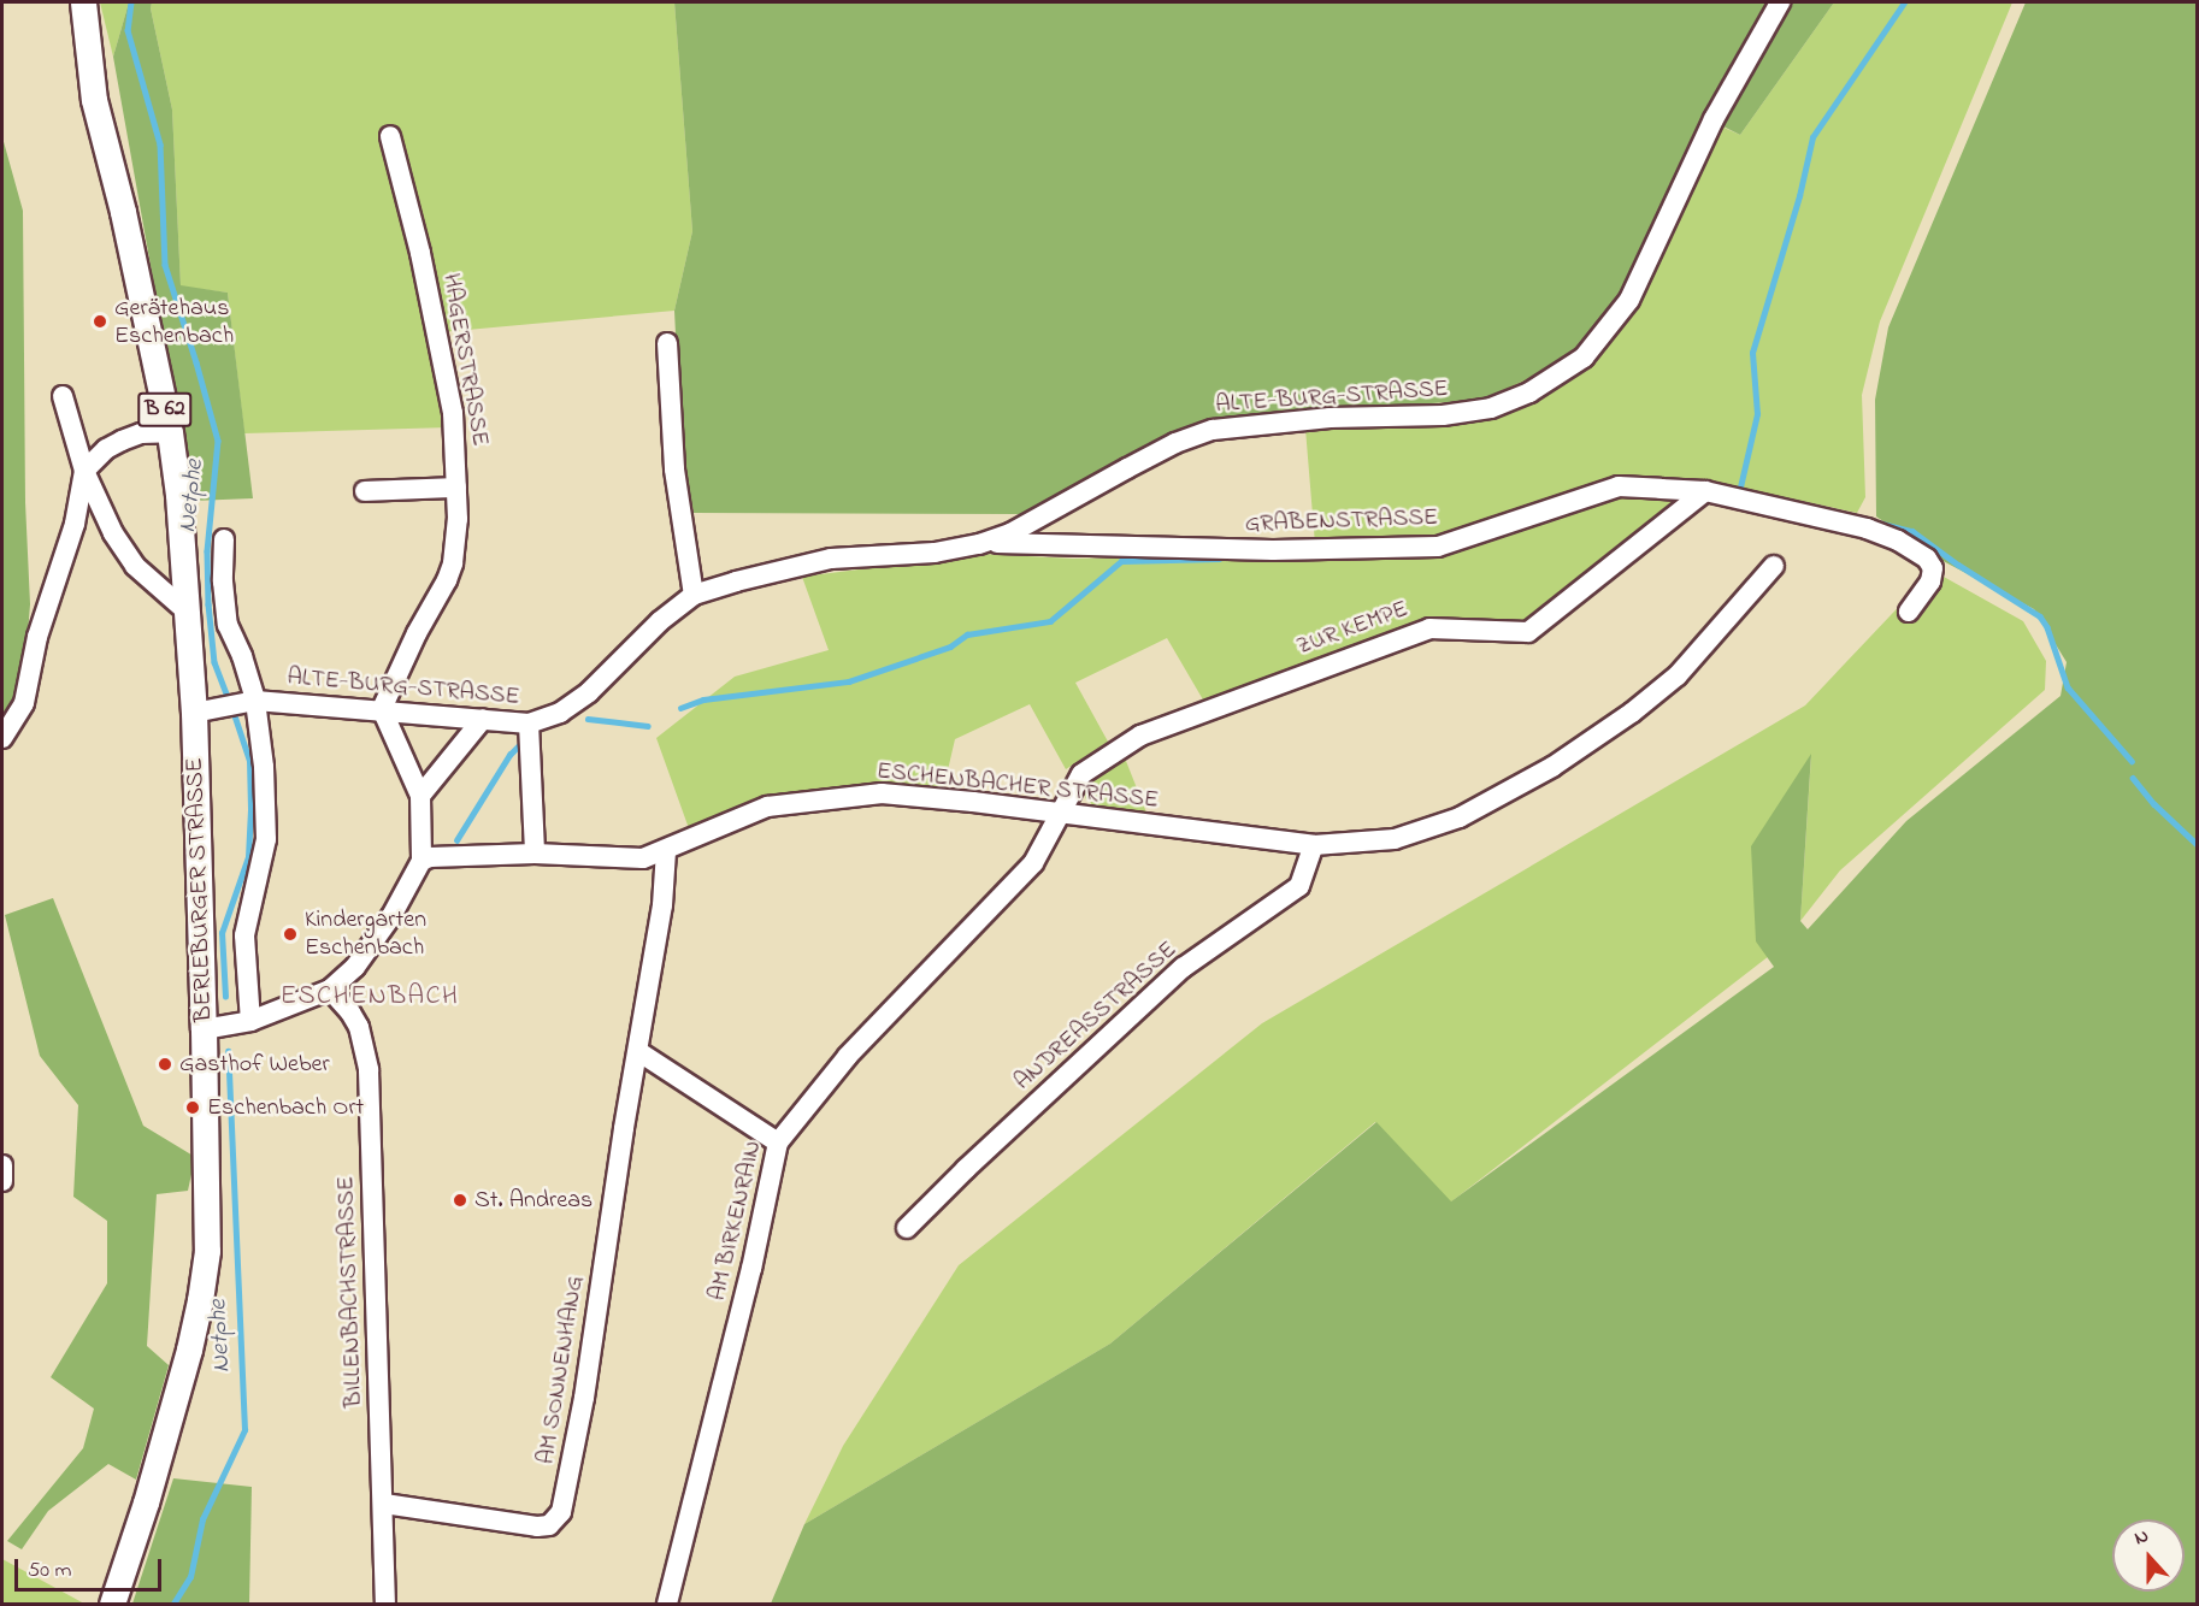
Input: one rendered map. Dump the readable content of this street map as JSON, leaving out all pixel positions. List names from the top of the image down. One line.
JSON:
{"streets":{"main road":["B 62","BERLEBURGER STRASSE"],"street":["HAGERSTRASSE","ALTE-BURG-STRASSE","GRABENSTRASSE","ZUR KEMPE","ESCHENBACHER STRASSE","ANDREASSTRASSE","AM BIRKENRAIN","BILLENBACHSTRASSE","AM SONNENHANG"]},"crossings":[["HAGERSTRASSE","ALTE-BURG-STRASSE"],["ALTE-BURG-STRASSE","GRABENSTRASSE"],["ALTE-BURG-STRASSE","BERLEBURGER STRASSE"],["GRABENSTRASSE","ZUR KEMPE"],["ZUR KEMPE","ESCHENBACHER STRASSE"],["ZUR KEMPE","AM BIRKENRAIN"],["ESCHENBACHER STRASSE","ANDREASSTRASSE"],["ESCHENBACHER STRASSE","AM BIRKENRAIN"],["ESCHENBACHER STRASSE","AM SONNENHANG"],["BILLENBACHSTRASSE","AM SONNENHANG"]],"districts":["ESCHENBACH"],"water":["Netphe"],"places":["Gerätehaus Eschenbach","Kindergarten Eschenbach","Gasthof Weber","Eschenbach Ort","St. Andreas"],"scale_bar":"50 m","north":"top"}
